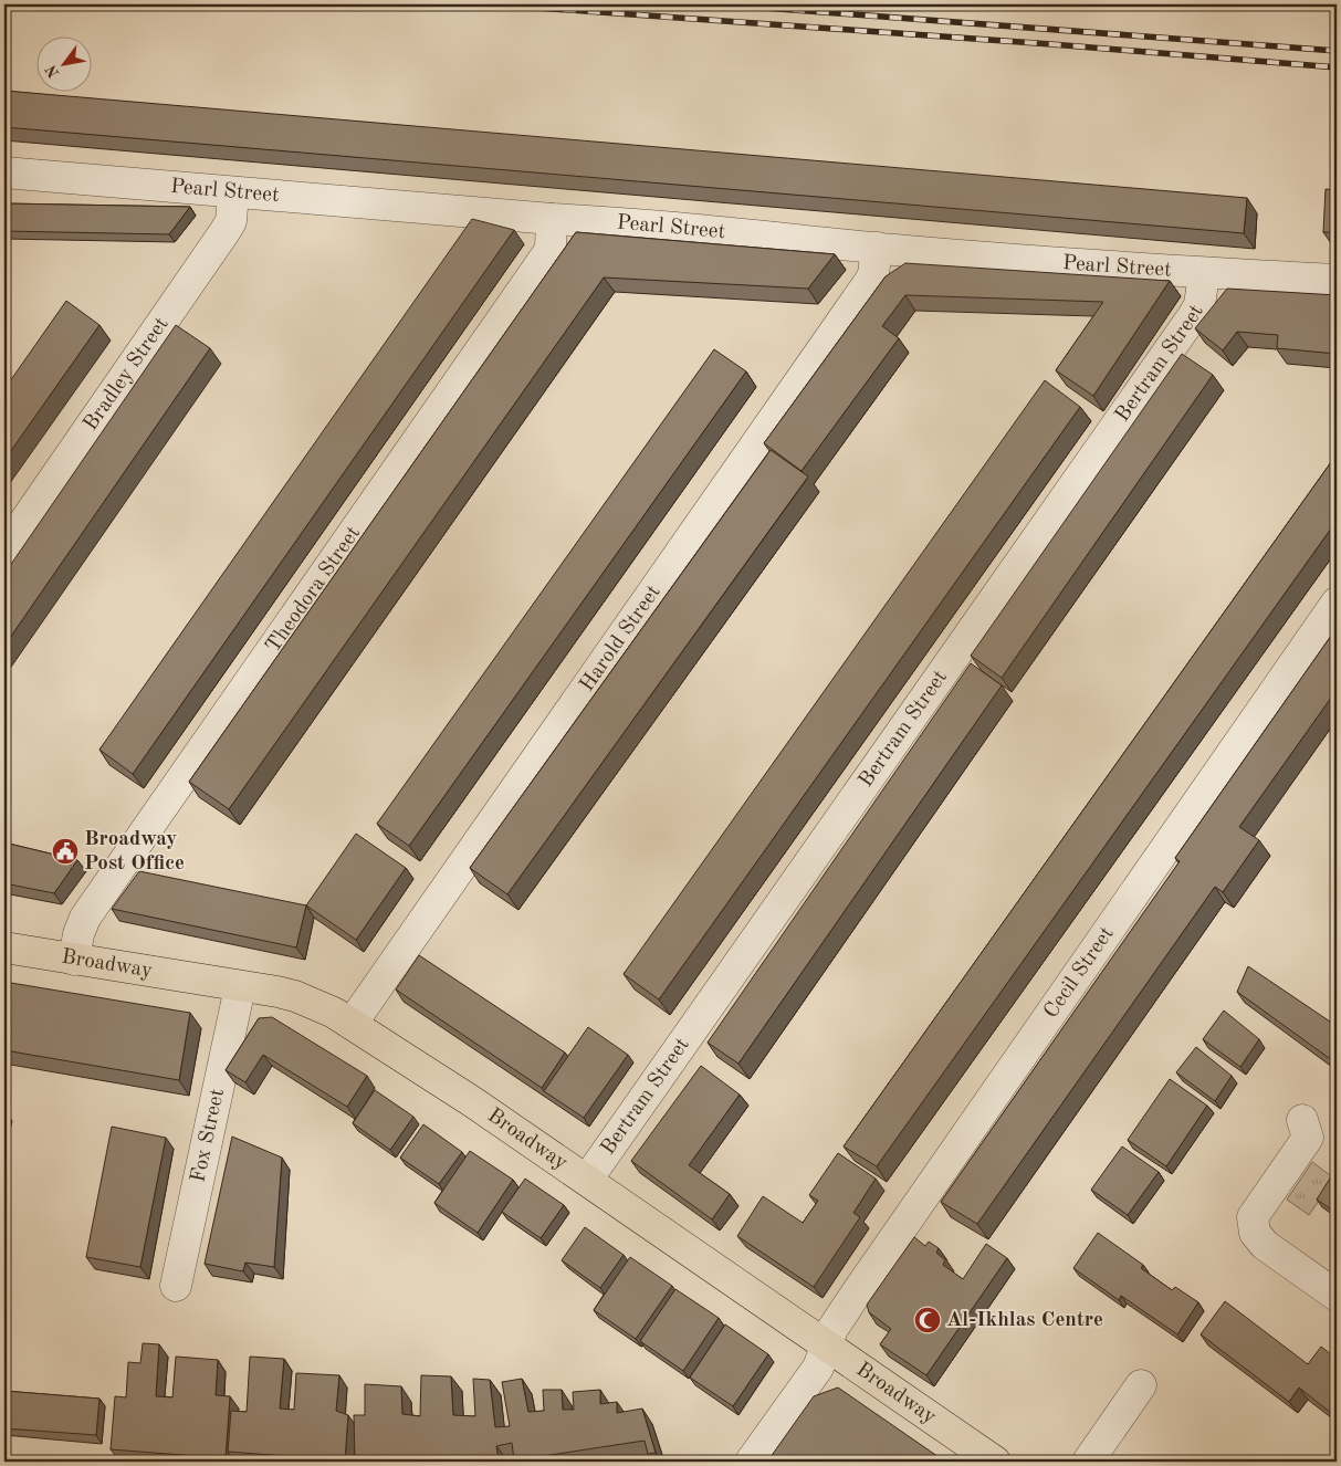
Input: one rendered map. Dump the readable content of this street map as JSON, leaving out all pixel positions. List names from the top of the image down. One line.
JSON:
{"streets":{"main road":["Broadway"],"street":["Pearl Street","Bertram Street","Bradley Street","Theodora Street","Harold Street","Cecil Street","Fox Street"]},"crossings":[["Pearl Street","Bertram Street"],["Pearl Street","Bradley Street"],["Pearl Street","Theodora Street"],["Pearl Street","Harold Street"],["Bertram Street","Broadway"],["Theodora Street","Broadway"],["Harold Street","Broadway"],["Broadway","Cecil Street"],["Broadway","Fox Street"]],"places":{"public building":["Broadway Post Office"],"mosque":["Al-Ikhlas Centre"]},"north":"bottom left"}
